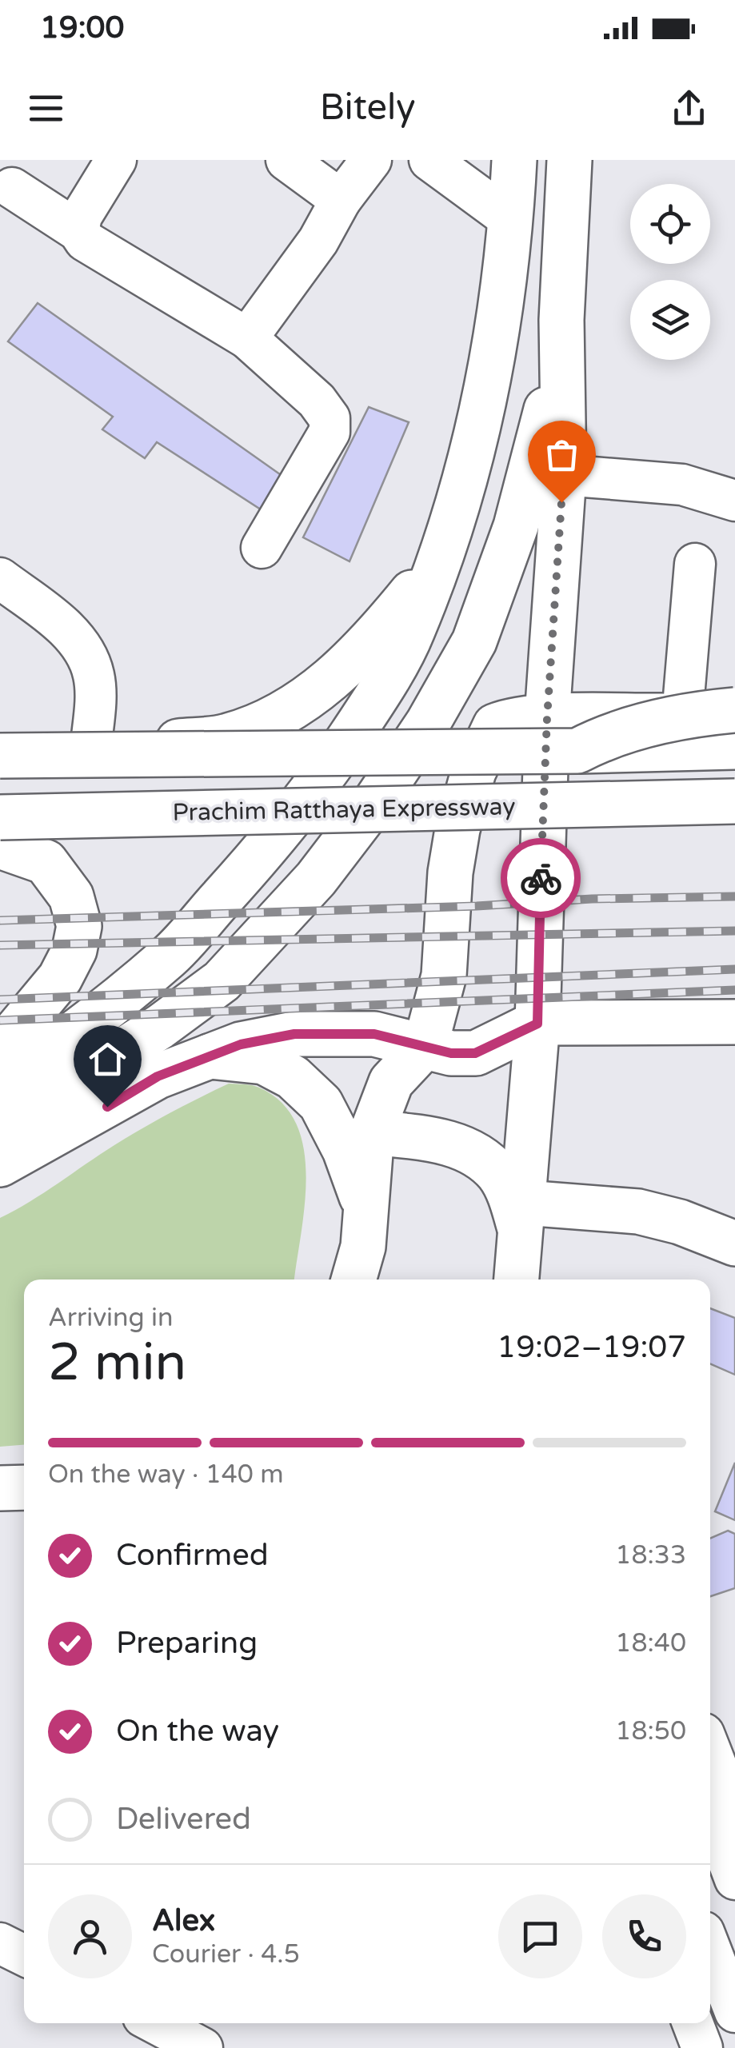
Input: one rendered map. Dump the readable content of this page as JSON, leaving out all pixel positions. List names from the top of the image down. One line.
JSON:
{"streets":{"main road":["Prachim Ratthaya Expressway"]},"page":{"status":"19:00","header":"Bitely","heading":["2 min","Arriving in","19:02–19:07"],"panel":["Alex","Courier · 4.5"],"bar":"On the way · 140 m","list":[["Confirmed","18:33"],["Preparing","18:40"],["On the way","18:50"],"Delivered"]}}
